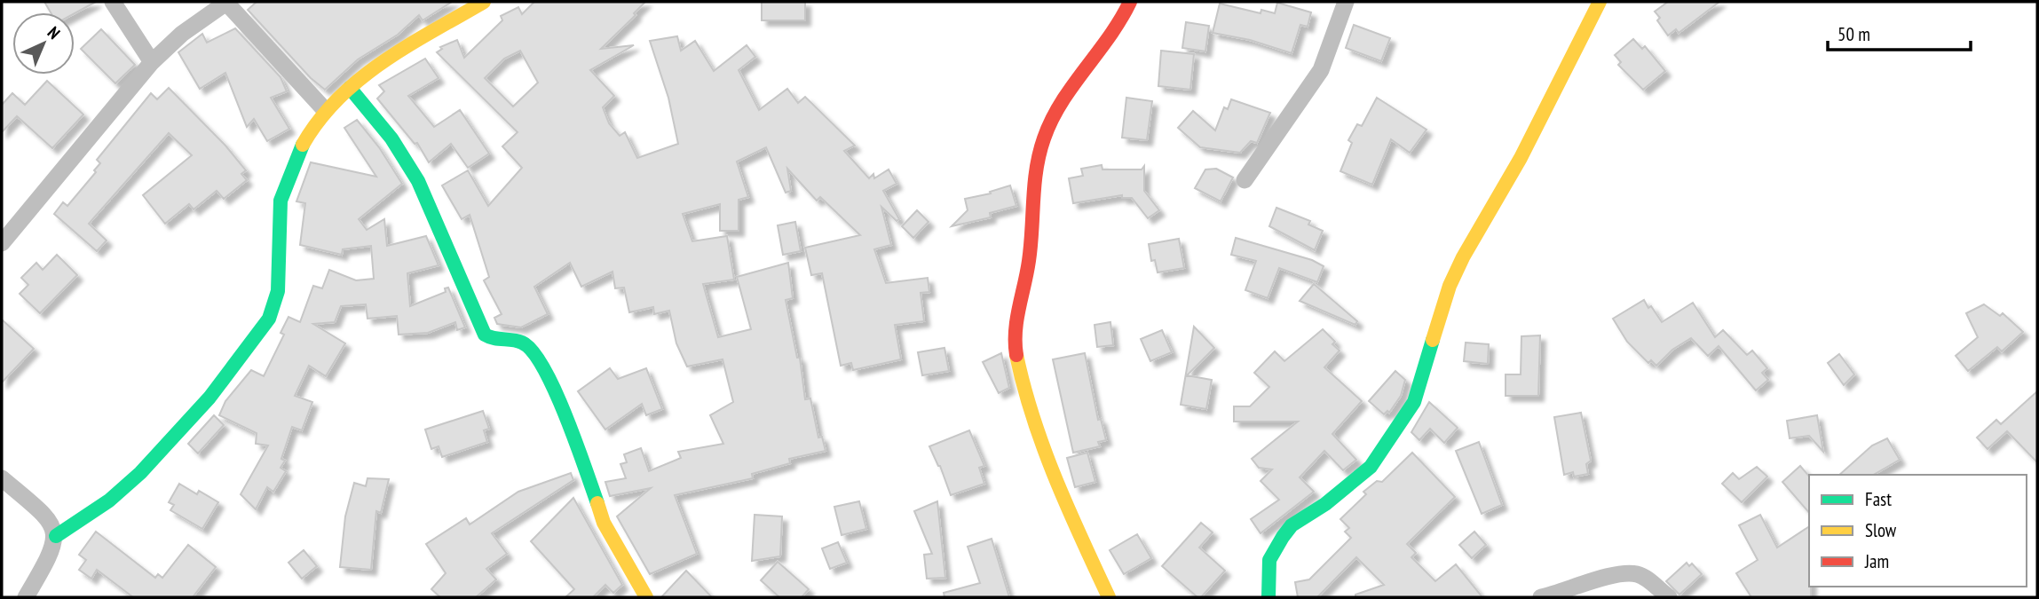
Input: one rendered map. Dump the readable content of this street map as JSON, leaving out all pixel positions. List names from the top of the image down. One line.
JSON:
{"legend":["Fast","Slow","Jam"],"scale_bar":"50 m","north":"top right"}
